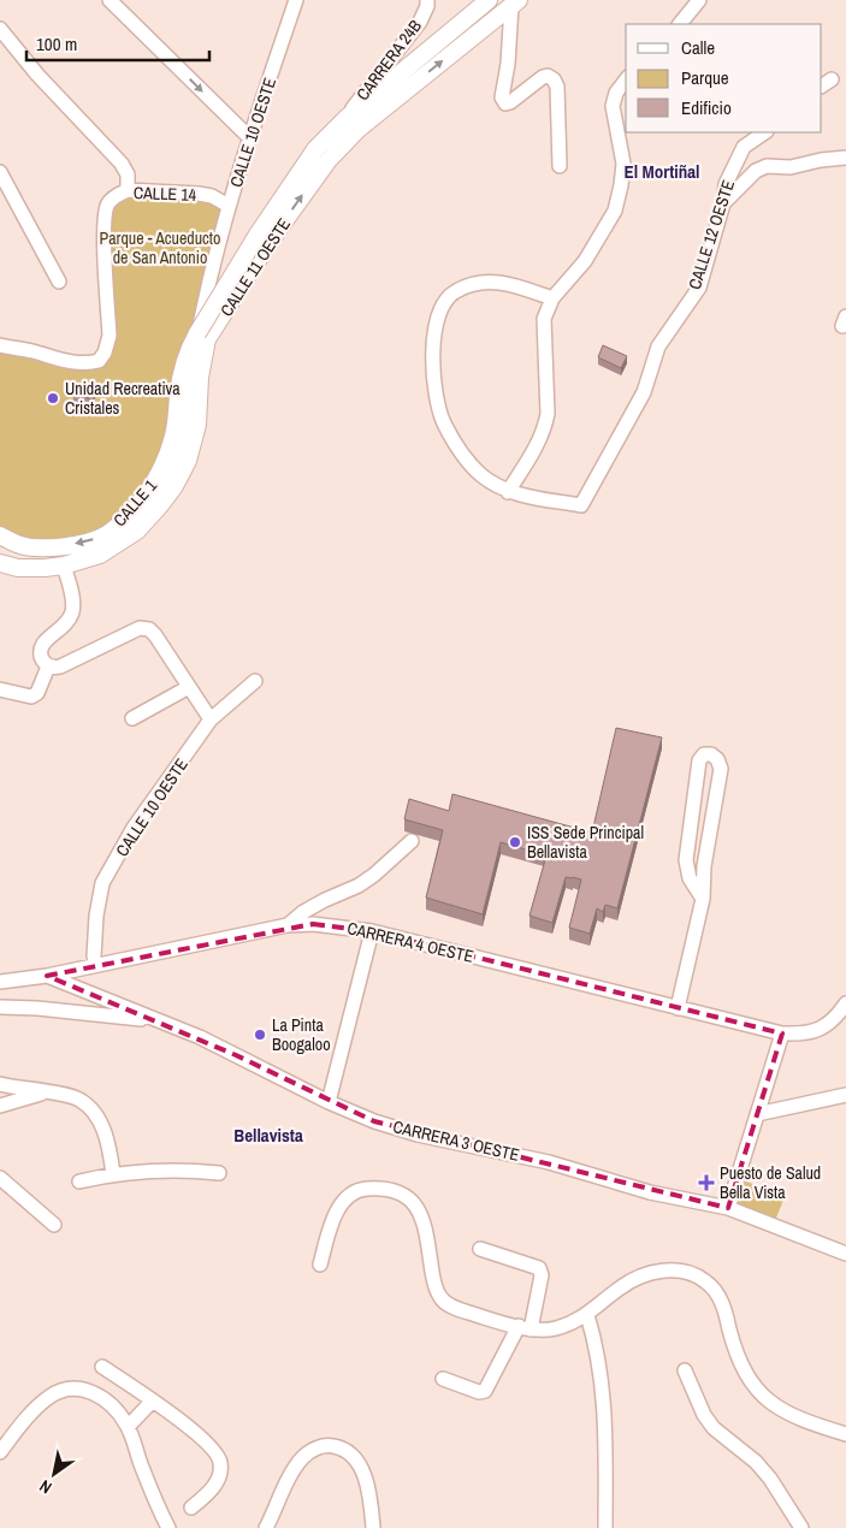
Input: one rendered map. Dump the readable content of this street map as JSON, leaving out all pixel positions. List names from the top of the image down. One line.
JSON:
{"streets":{"main road":["CALLE 11 OESTE","CALLE 1"],"street":["CARRERA 24B","CALLE 10 OESTE","CALLE 14","CALLE 12 OESTE","CARRERA 4 OESTE","CARRERA 3 OESTE"]},"crossings":[["CARRERA 24B","CALLE 1"],["CALLE 10 OESTE","CALLE 14"],["CALLE 10 OESTE","CALLE 11 OESTE"],["CALLE 10 OESTE","CALLE 1"],["CARRERA 4 OESTE","CARRERA 3 OESTE"]],"districts":["El Mortiñal","Bellavista"],"parks":["Parque - Acueducto de San Antonio"],"places":{"other":["Unidad Recreativa Cristales","ISS Sede Principal Bellavista","La Pinta Boogaloo"],"health":["Puesto de Salud Bella Vista"]},"legend":["Calle","Parque","Edificio"],"scale_bar":"100 m","north":"bottom left"}
